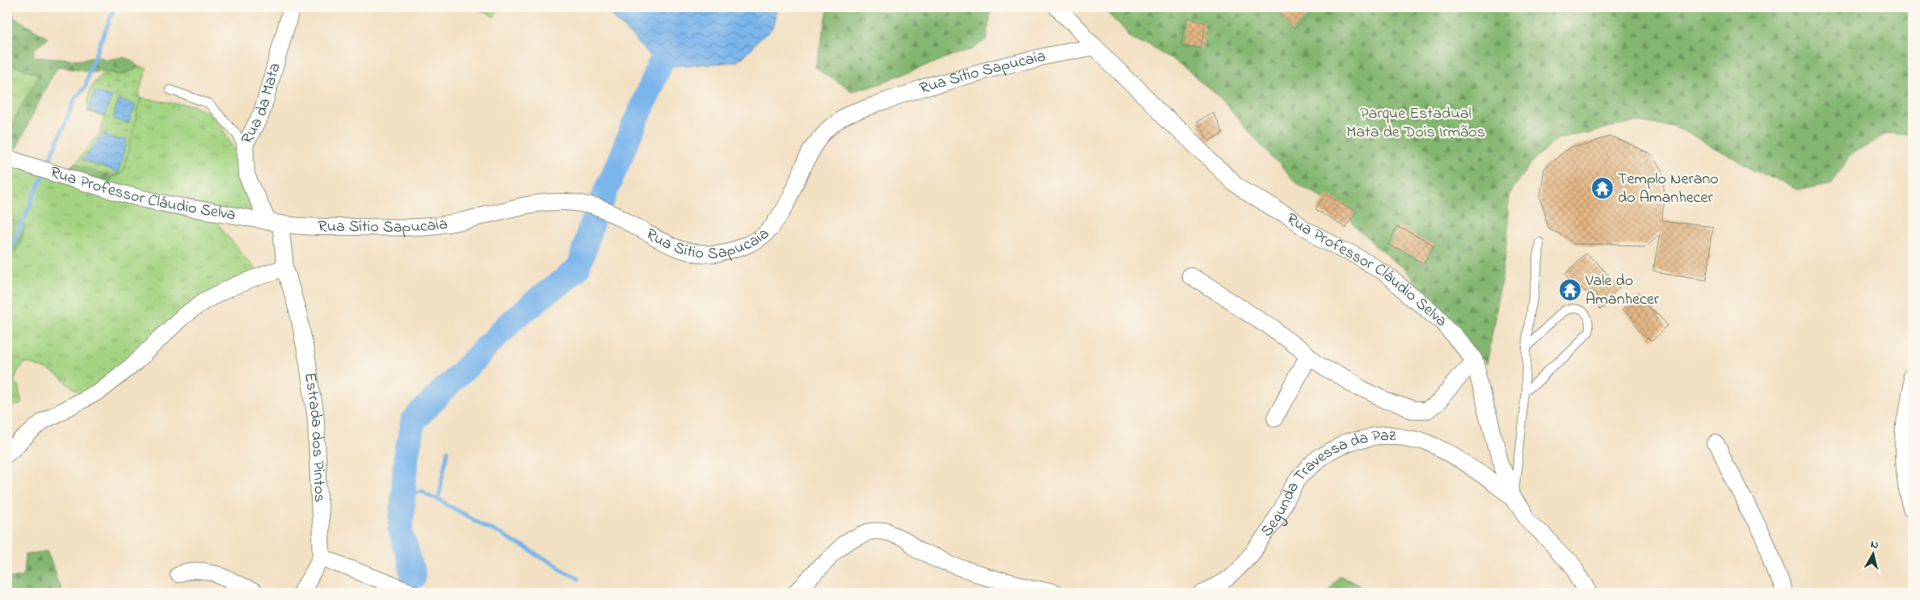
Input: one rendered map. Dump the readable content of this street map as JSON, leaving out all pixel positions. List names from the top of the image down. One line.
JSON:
{"streets":{"street":["Rua Sítio Sapucaia","Rua da Mata","Rua Professor Cláudio Selva","Estrada dos Pintos","Segunda Travessa da Paz"]},"crossings":[["Rua Sítio Sapucaia","Rua da Mata"],["Rua Sítio Sapucaia","Rua Professor Cláudio Selva"],["Rua Sítio Sapucaia","Estrada dos Pintos"],["Rua da Mata","Rua Professor Cláudio Selva"],["Rua da Mata","Estrada dos Pintos"],["Rua Professor Cláudio Selva","Estrada dos Pintos"],["Rua Professor Cláudio Selva","Segunda Travessa da Paz"]],"parks":["Parque Estadual Mata de Dois Irmãos"],"places":{"temple":["Templo Nerano do Amanhecer","Vale do Amanhecer"]},"north":"top"}
